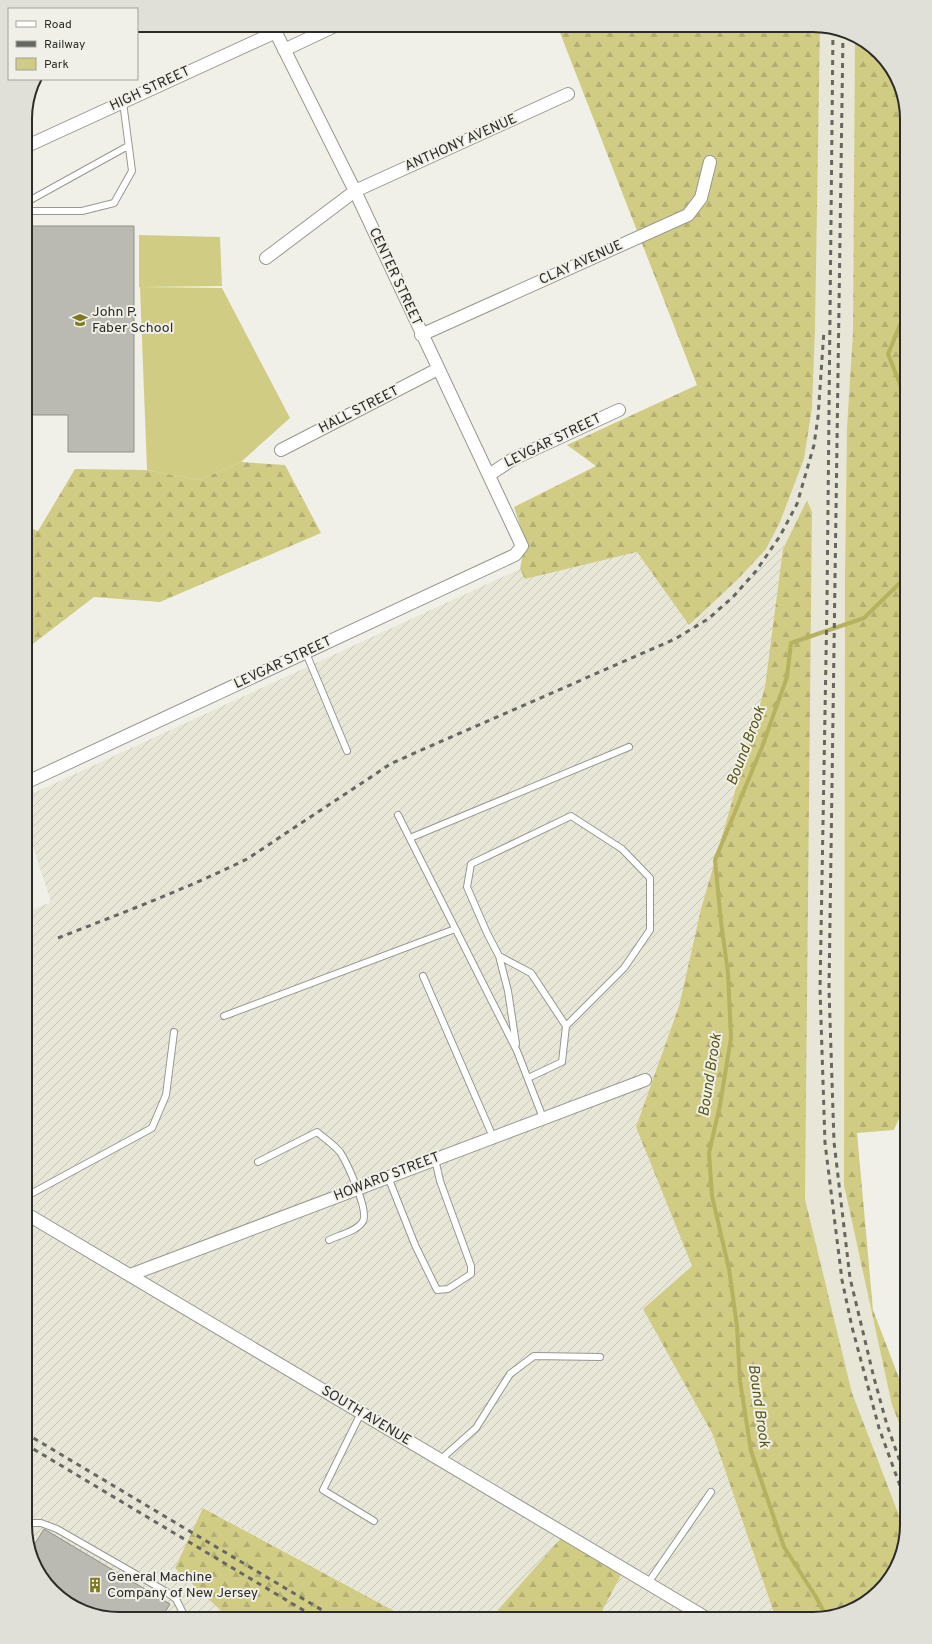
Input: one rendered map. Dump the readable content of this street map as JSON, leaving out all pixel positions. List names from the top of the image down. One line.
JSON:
{"streets":{"street":["HIGH STREET","ANTHONY AVENUE","CLAY AVENUE","CENTER STREET","HALL STREET","LEVGAR STREET","HOWARD STREET","SOUTH AVENUE"]},"crossings":[["ANTHONY AVENUE","CENTER STREET"],["CLAY AVENUE","CENTER STREET"],["CENTER STREET","HALL STREET"],["CENTER STREET","LEVGAR STREET"],["HOWARD STREET","SOUTH AVENUE"]],"water":["Bound Brook"],"places":{"school or university":["John P. Faber School"],"building":["General Machine Company of New Jersey"]},"legend":["Road","Railway","Park"]}
